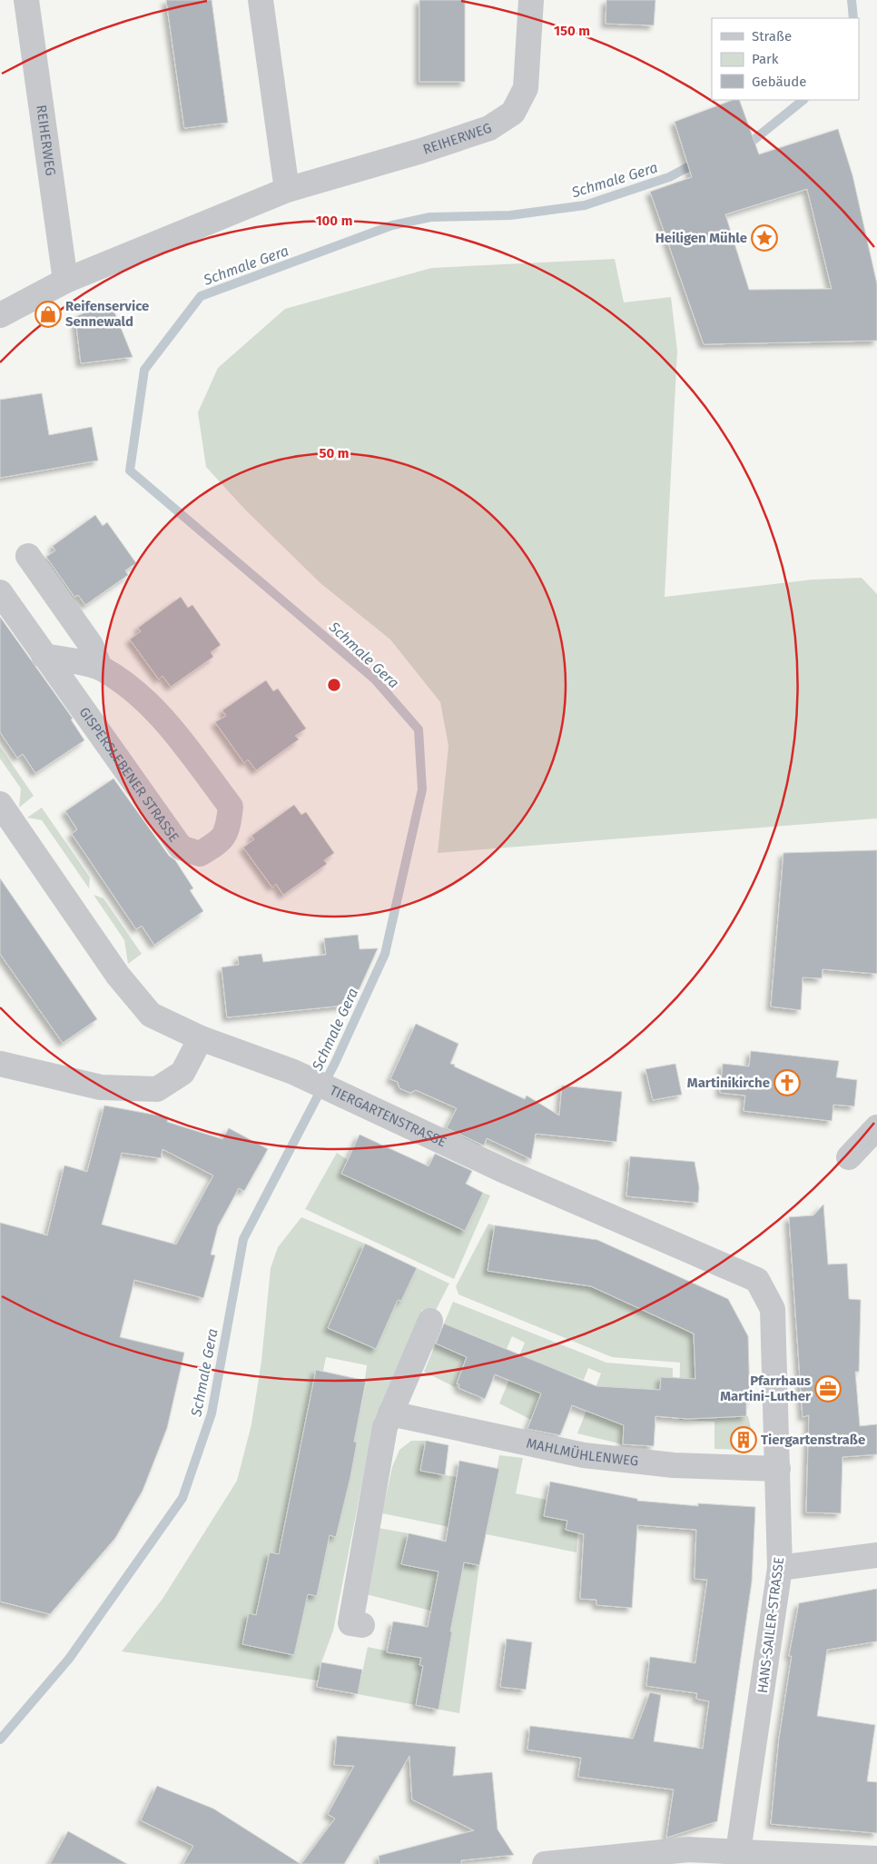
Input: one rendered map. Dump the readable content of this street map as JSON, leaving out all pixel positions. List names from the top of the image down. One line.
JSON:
{"streets":{"street":["REIHERWEG","GISPERSLEBENER STRASSE","TIERGARTENSTRASSE","MAHLMÜHLENWEG","HANS-SAILER-STRASSE"]},"crossings":[["TIERGARTENSTRASSE","HANS-SAILER-STRASSE"],["MAHLMÜHLENWEG","HANS-SAILER-STRASSE"]],"water":["Schmale Gera"],"places":{"place":["Heiligen Mühle"],"shop":["Reifenservice Sennewald"],"church":["Martinikirche"],"office":["Pfarrhaus Martini-Luther"],"building":["Tiergartenstraße"]},"legend":["Straße","Park","Gebäude"],"rings":["150 m","100 m","50 m"]}
